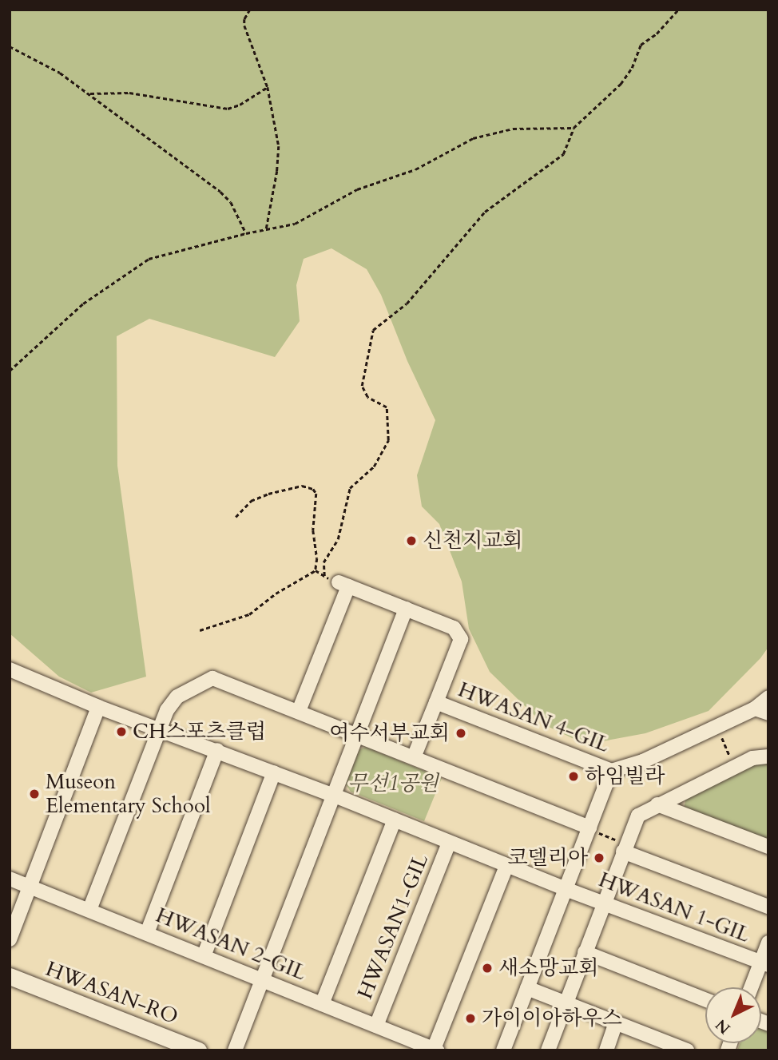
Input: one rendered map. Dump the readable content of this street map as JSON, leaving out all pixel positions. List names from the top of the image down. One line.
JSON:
{"streets":{"street":["HWASAN 4-GIL","HWASAN 1-GIL","HWASAN1-GIL","HWASAN 2-GIL","HWASAN-RO"]},"crossings":[["HWASAN 1-GIL","HWASAN1-GIL"],["HWASAN1-GIL","HWASAN 2-GIL"]],"parks":["무선1공원"],"places":["신천지교회","CH스포츠클럽","여수서부교회","하임빌라","Museon Elementary School","코델리아","새소망교회","가이이아하우스"],"north":"bottom left"}
